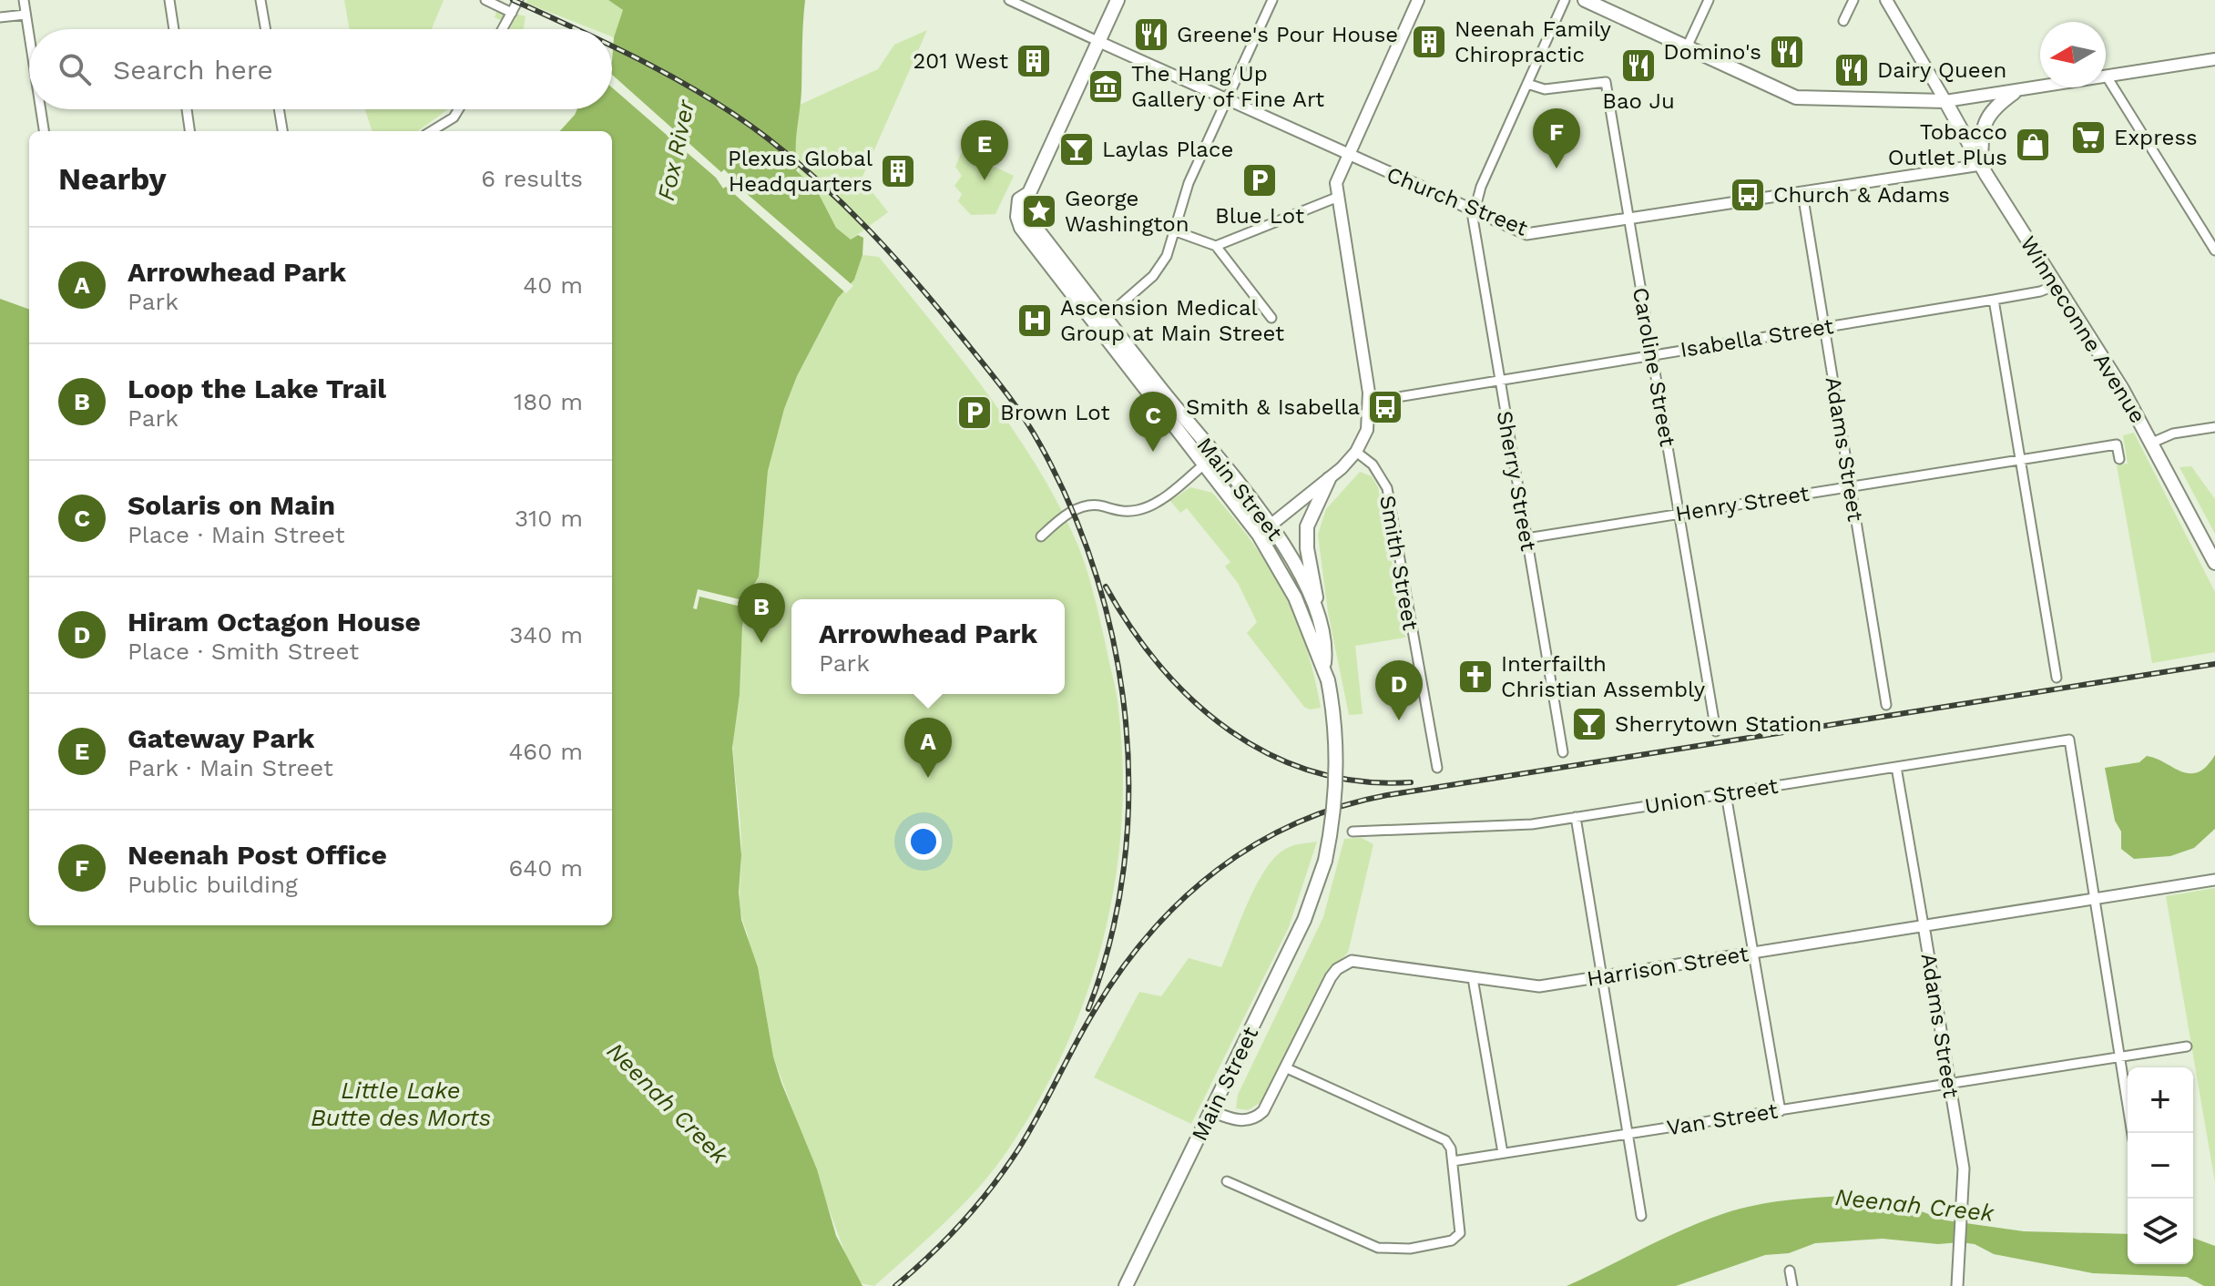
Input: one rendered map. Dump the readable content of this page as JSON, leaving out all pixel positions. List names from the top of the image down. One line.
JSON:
{"streets":{"main road":["Winneconne Avenue","Main Street"],"street":["Church Street","Isabella Street","Caroline Street","Adams Street","Sherry Street","Henry Street","Smith Street","Union Street","Harrison Street","Van Street"]},"crossings":[["Church Street","Winneconne Avenue"],["Church Street","Caroline Street"],["Church Street","Adams Street"],["Church Street","Sherry Street"],["Church Street","Main Street"],["Winneconne Avenue","Isabella Street"],["Isabella Street","Caroline Street"],["Isabella Street","Adams Street"],["Isabella Street","Sherry Street"],["Caroline Street","Henry Street"],["Adams Street","Henry Street"],["Adams Street","Union Street"],["Adams Street","Harrison Street"],["Adams Street","Van Street"],["Sherry Street","Henry Street"],["Main Street","Harrison Street"],["Union Street","Harrison Street"]],"water":["Fox River","Little Lake Butte des Morts","Neenah Creek"],"places":{"restaurant":["Greene's Pour House","Domino's","Bao Ju","Dairy Queen"],"building":["Neenah Family Chiropractic","201 West","Plexus Global Headquarters"],"museum":["The Hang Up Gallery of Fine Art"],"supermarket":["Express"],"shop":["Tobacco Outlet Plus"],"bar":["Laylas Place","Sherrytown Station"],"parking":["Blue Lot","Brown Lot"],"bus stop":["Church & Adams","Smith & Isabella"],"place":["George Washington"],"hospital":["Ascension Medical Group at Main Street"],"church":["Interfailth Christian Assembly"]},"north":"left","page":{"search":"Search here","pins":["F","E","C","B","D","A"],"heading":["Nearby","6 results"],"list":[{"mark":"A","name":"Arrowhead Park","note":"Park","value":"40 m"},{"mark":"B","name":"Loop the Lake Trail","note":"Park","value":"180 m"},{"mark":"C","name":"Solaris on Main","note":"Place · Main Street","value":"310 m"},{"mark":"D","name":"Hiram Octagon House","note":"Place · Smith Street","value":"340 m"},{"mark":"E","name":"Gateway Park","note":"Park · Main Street","value":"460 m"},{"mark":"F","name":"Neenah Post Office","note":"Public building","value":"640 m"}],"popup":["Arrowhead Park","Park"],"map_buttons":["+","−"]}}
